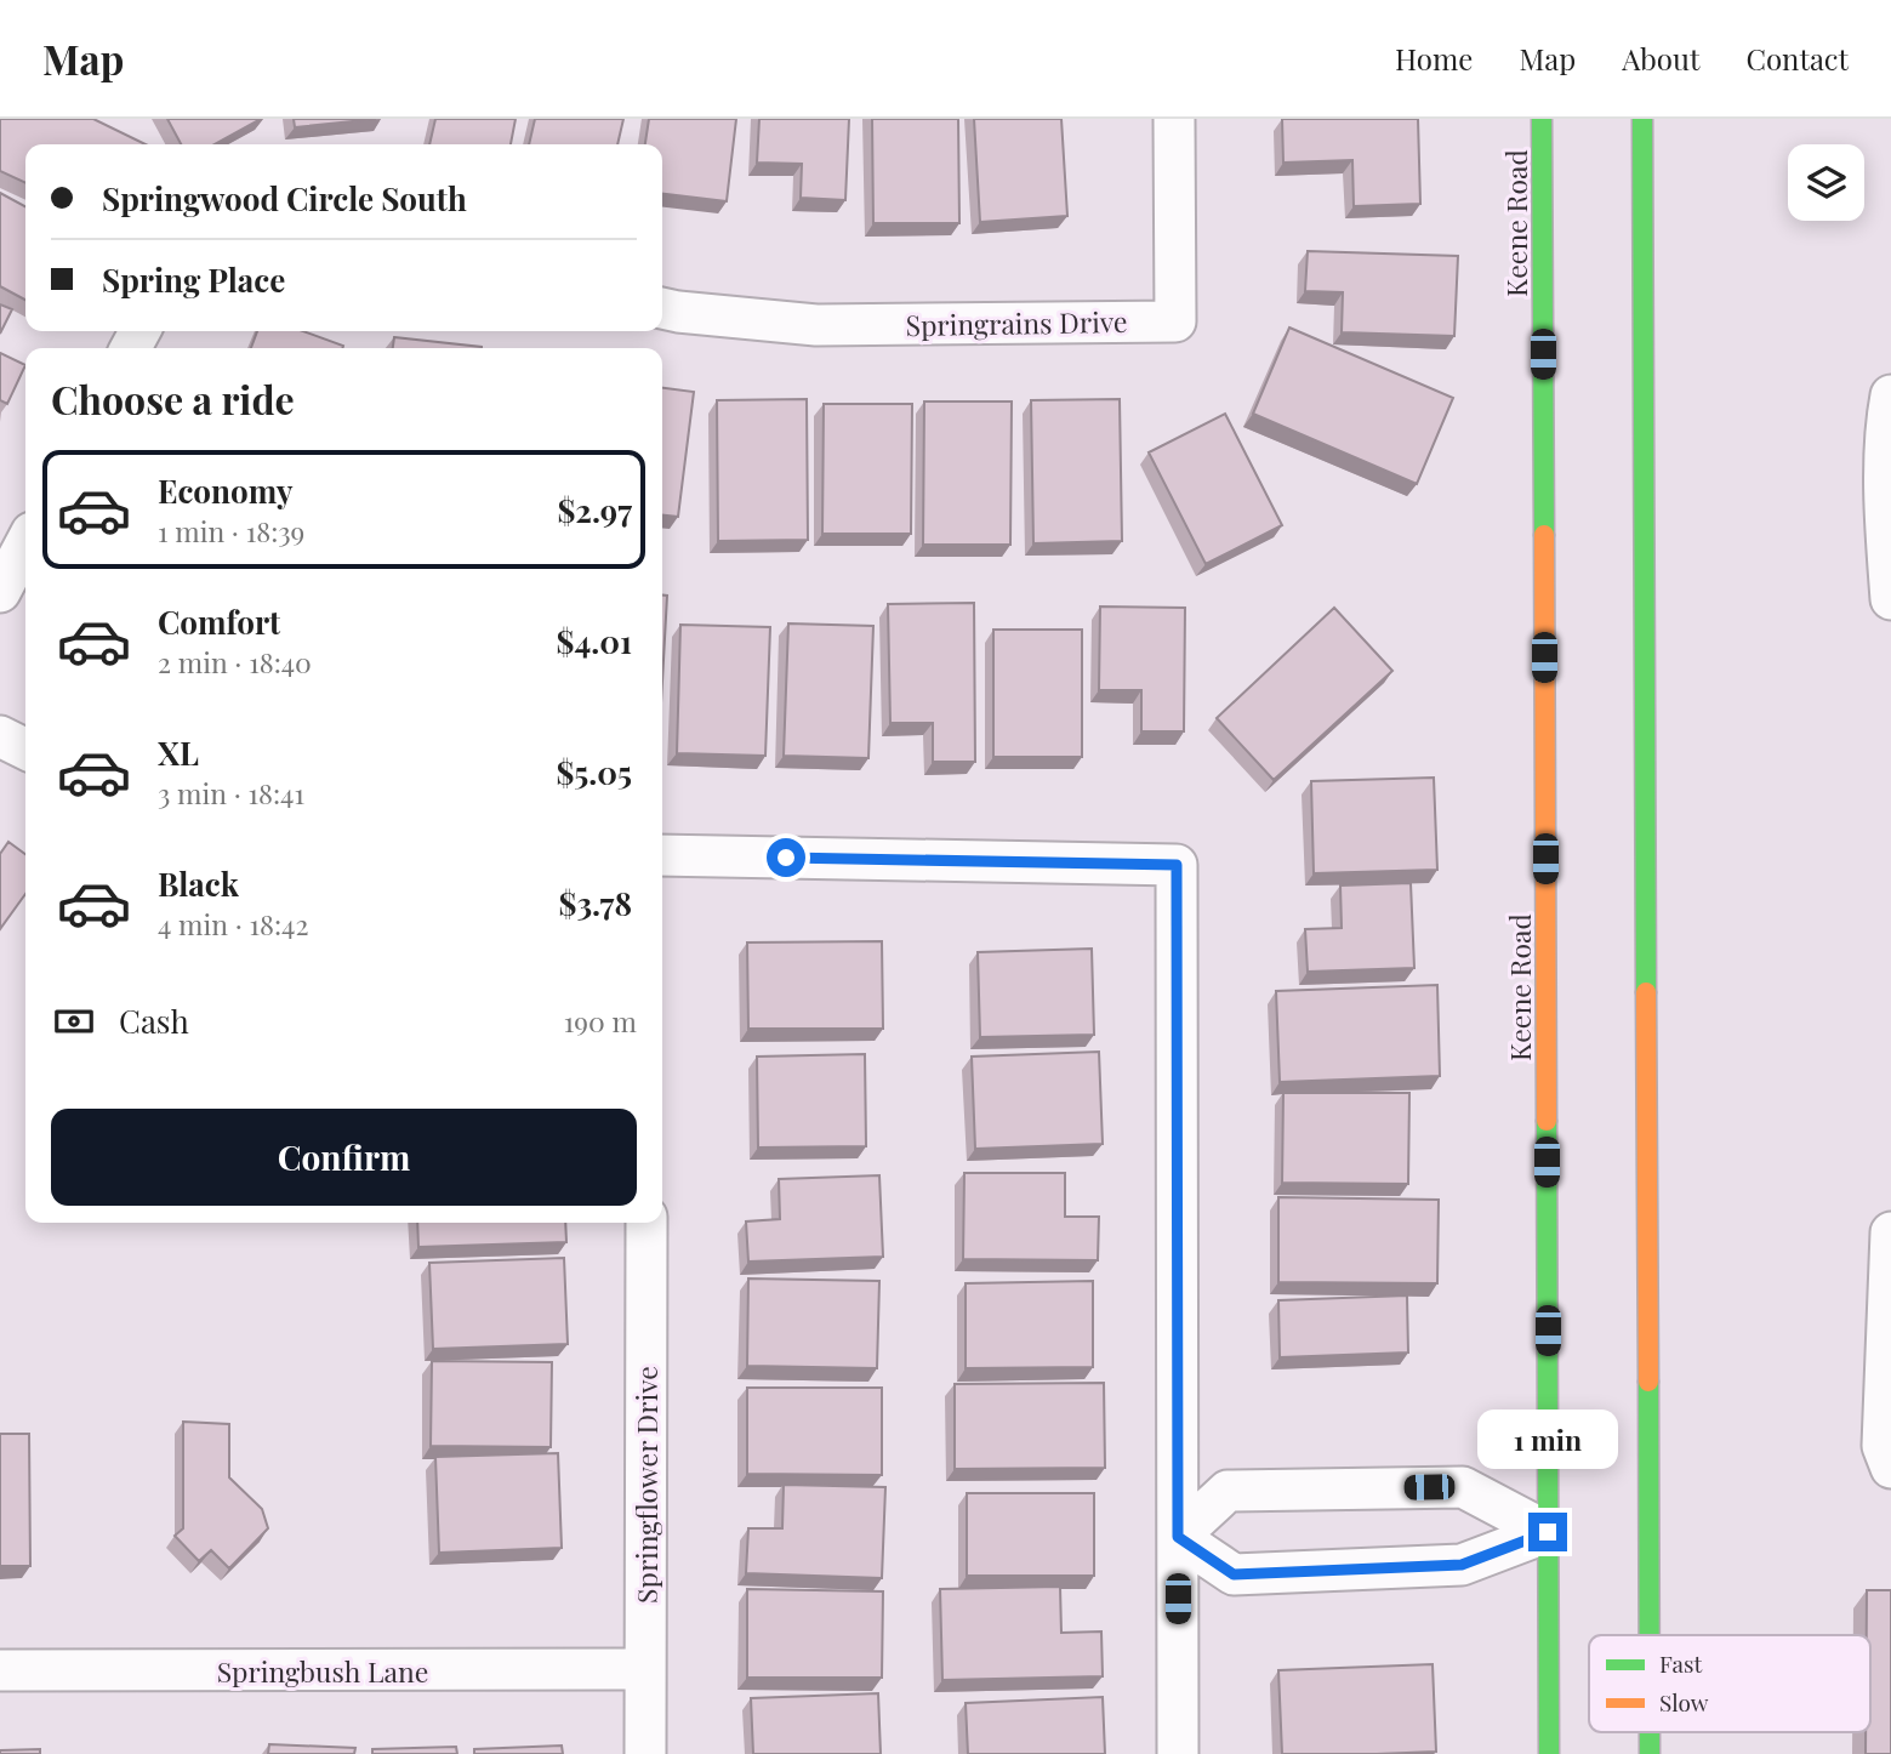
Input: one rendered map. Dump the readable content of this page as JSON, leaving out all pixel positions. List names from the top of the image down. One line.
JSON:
{"streets":{"main road":["Keene Road"],"street":["Springrains Drive","Springflower Drive","Springbush Lane"]},"crossings":[["Springflower Drive","Springbush Lane"]],"legend":["Fast","Slow"],"page":{"header":"Map","nav":["Home","Map","About","Contact"],"banner":["Springwood Circle South","Spring Place"],"heading":"Choose a ride","list":[{"name":"Economy","note":"1 min · 18:39","value":"$2.97"},{"name":"Comfort","note":"2 min · 18:40","value":"$4.01"},{"name":"XL","note":"3 min · 18:41","value":"$5.05"},{"name":"Black","note":"4 min · 18:42","value":"$3.78"}],"pay":["Cash","190 m"],"buttons":"Confirm","bubble":"1 min"}}
